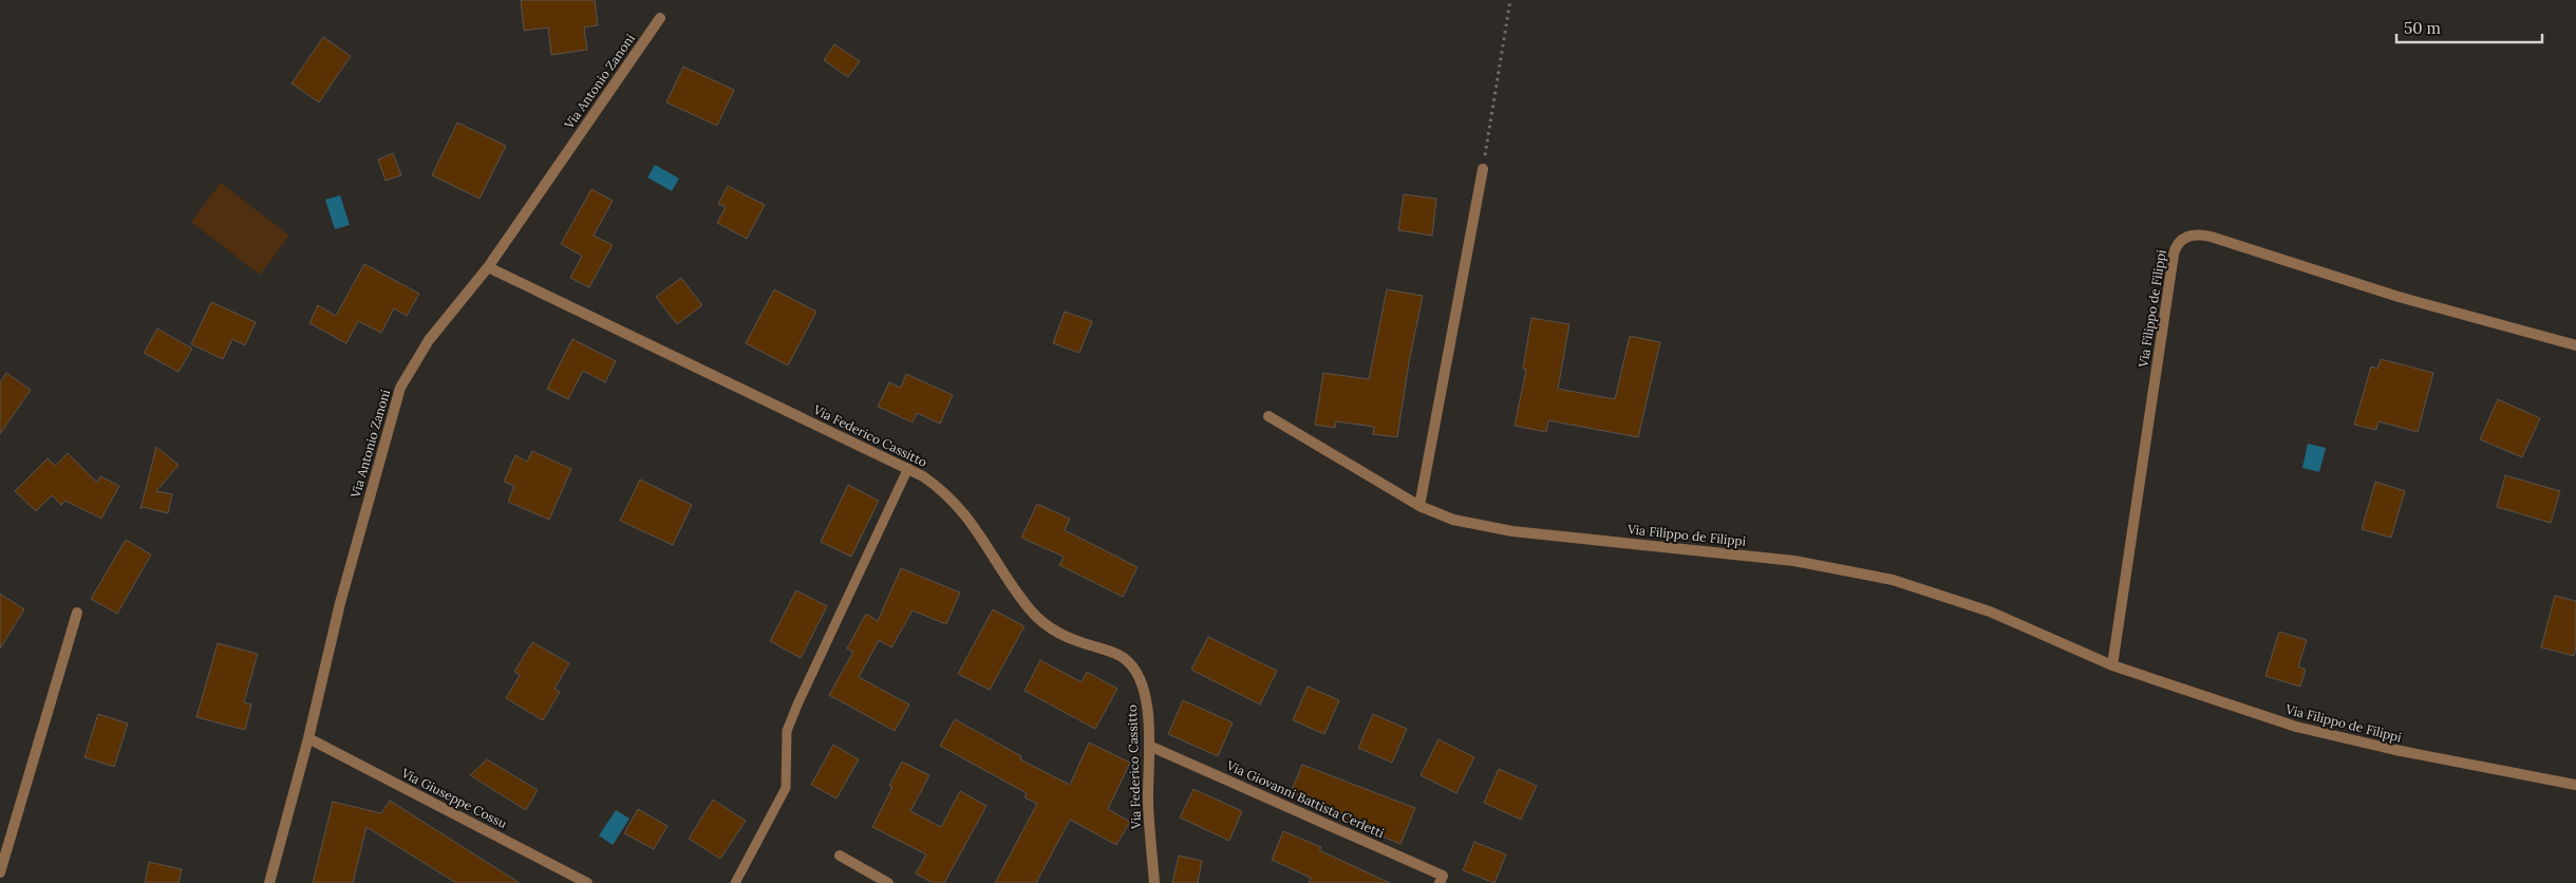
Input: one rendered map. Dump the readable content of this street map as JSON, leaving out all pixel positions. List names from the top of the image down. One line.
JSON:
{"streets":{"street":["Via Antonio Zanoni","Via Filippo de Filippi","Via Federico Cassitto","Via Giuseppe Cossu","Via Giovanni Battista Cerletti"]},"crossings":[["Via Antonio Zanoni","Via Federico Cassitto"],["Via Antonio Zanoni","Via Giuseppe Cossu"],["Via Federico Cassitto","Via Giovanni Battista Cerletti"]],"scale_bar":"50 m"}
